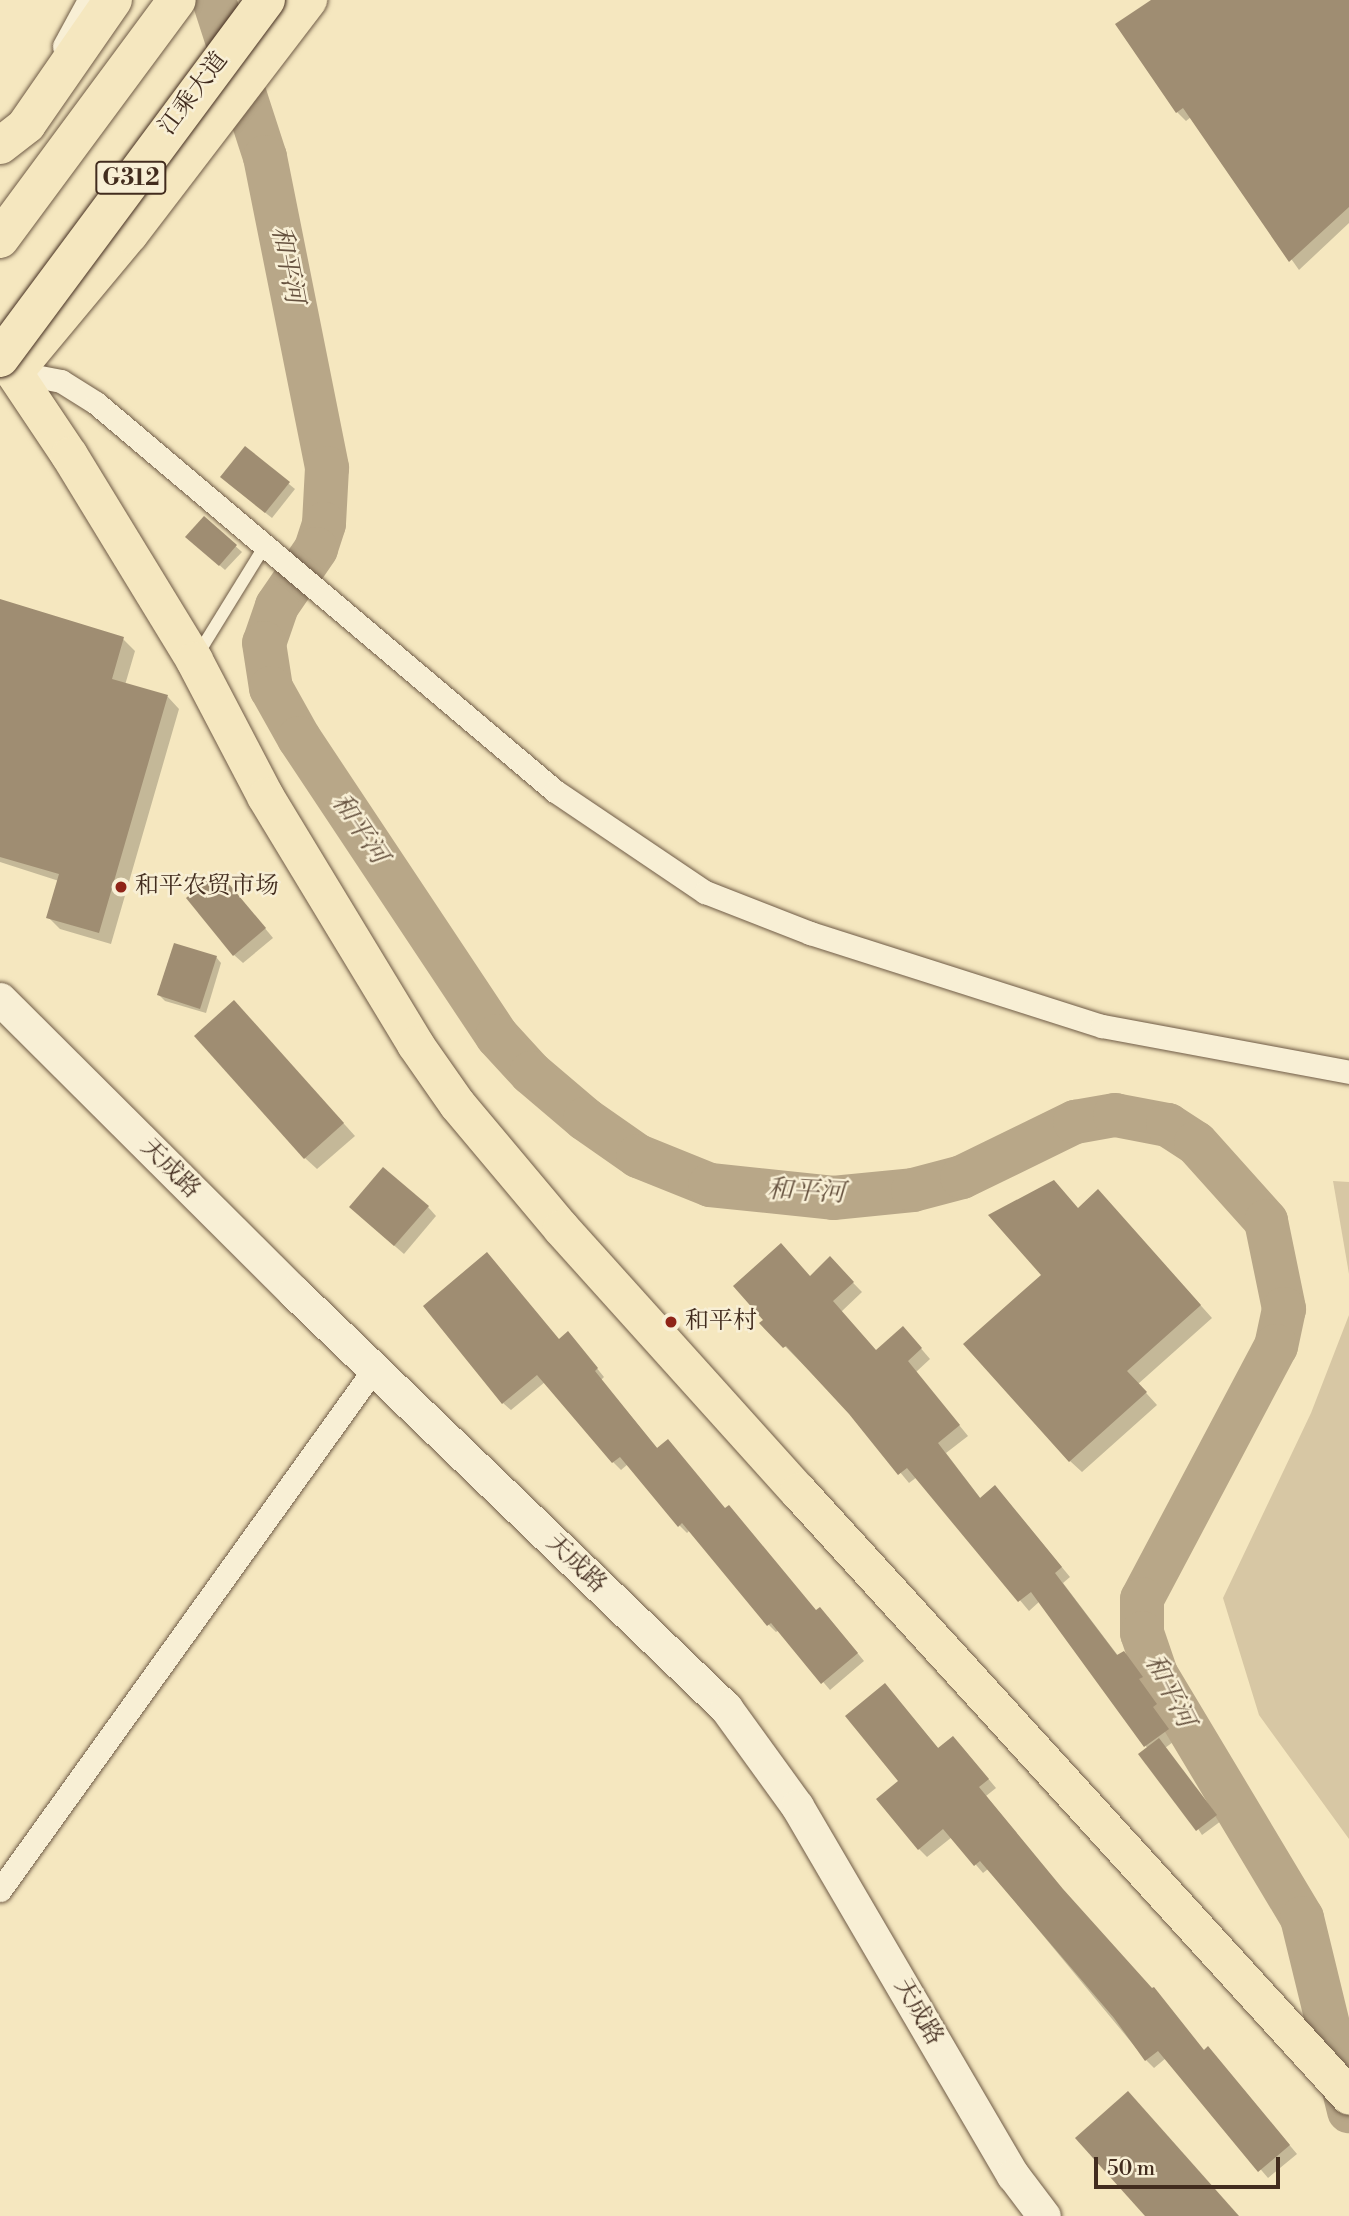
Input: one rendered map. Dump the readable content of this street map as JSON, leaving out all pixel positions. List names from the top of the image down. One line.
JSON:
{"streets":{"highway":["江乘大道","G312"],"street":["天成路"]},"water":["和平河"],"places":["和平农贸市场","和平村"],"scale_bar":"50 m"}
